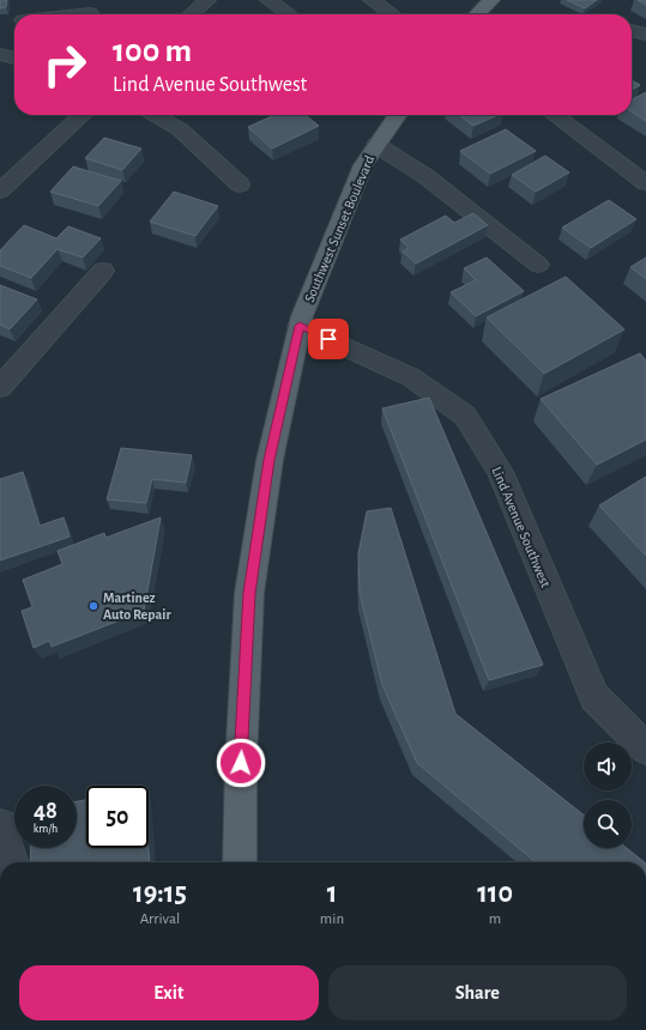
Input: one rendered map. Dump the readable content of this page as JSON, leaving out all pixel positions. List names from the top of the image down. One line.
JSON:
{"streets":{"main road":["Southwest Sunset Boulevard"],"street":["Lind Avenue Southwest"]},"crossings":[["Southwest Sunset Boulevard","Lind Avenue Southwest"]],"places":["Martinez Auto Repair"],"page":{"turn":["100 m","Lind Avenue Southwest"],"speed":"48 km/h","limit":"50","eta":["19:15","Arrival","1","min","110","m"],"buttons":["Exit","Share"]}}
